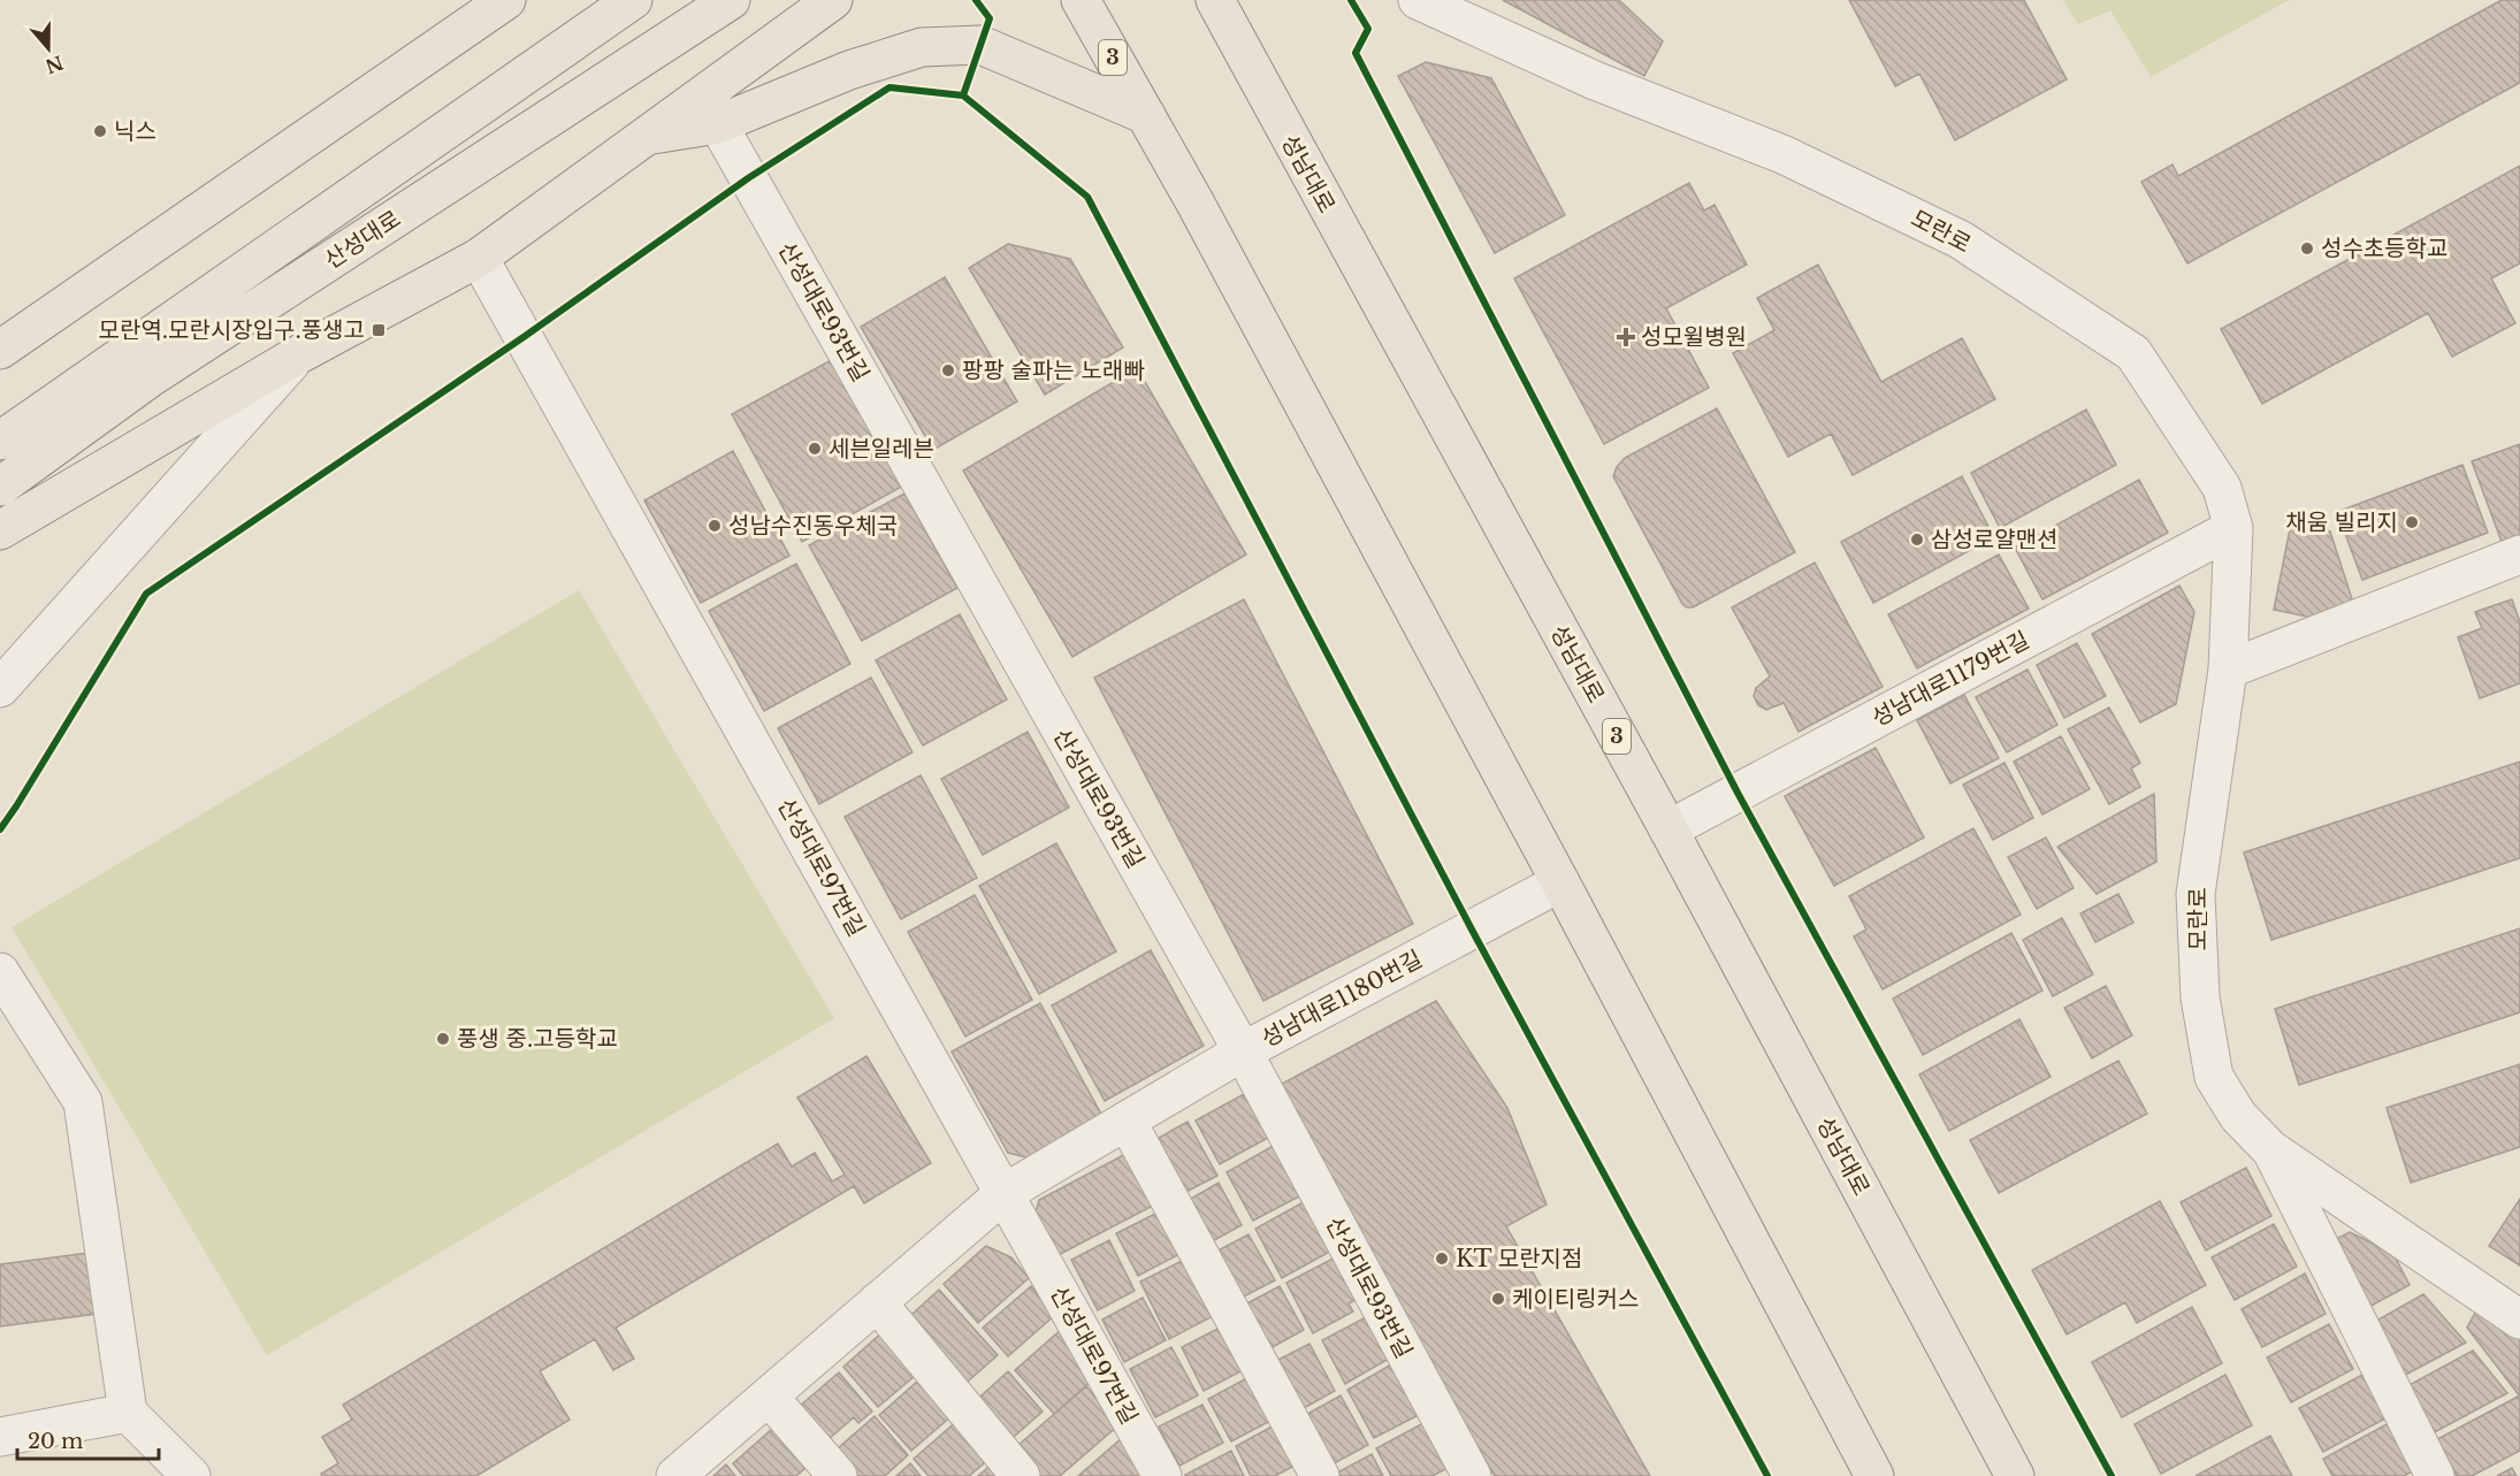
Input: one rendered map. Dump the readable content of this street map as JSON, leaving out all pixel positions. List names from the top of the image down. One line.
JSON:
{"streets":{"main road":["3","성남대로","산성대로"],"street":["모란로","산성대로93번길","성남대로1179번길","산성대로97번길","성남대로1180번길"]},"crossings":[["3","성남대로1180번길"],["성남대로","성남대로1179번길"],["모란로","성남대로1179번길"],["산성대로93번길","성남대로1180번길"],["산성대로97번길","성남대로1180번길"]],"places":{"other":["닉스","성수초등학교","팡팡 술파는 노래빠","세븐일레븐","채움 빌리지","성남수진동우체국","삼성로얄맨션","풍생 중.고등학교","KT 모란지점","케이티링커스"],"transit":["모란역.모란시장입구.풍생고"],"health":["성모윌병원"]},"scale_bar":"20 m","north":"bottom"}
